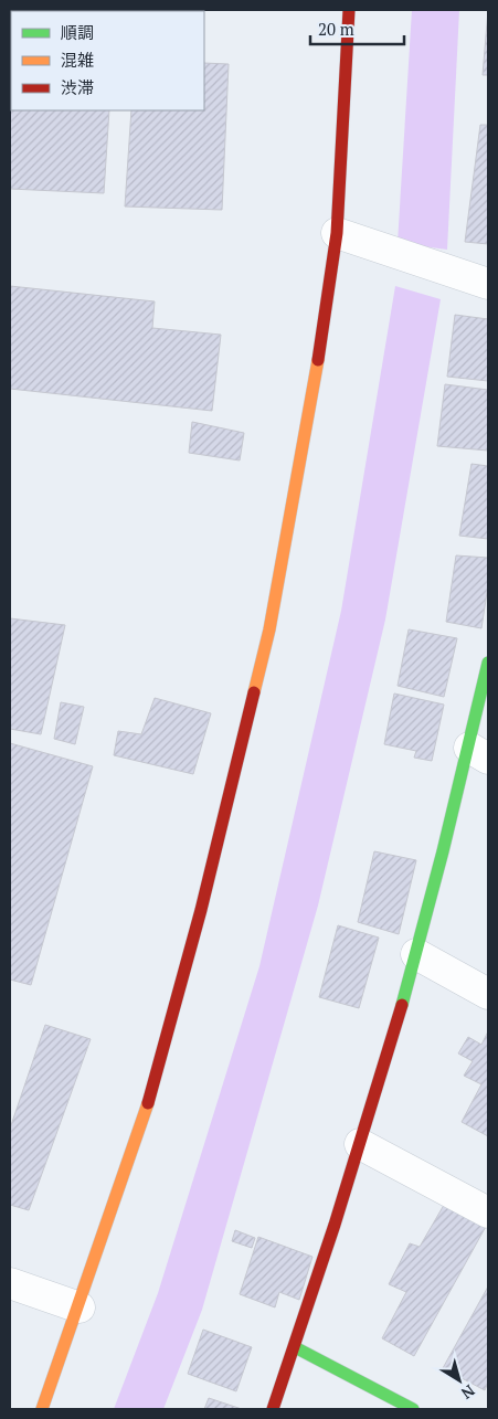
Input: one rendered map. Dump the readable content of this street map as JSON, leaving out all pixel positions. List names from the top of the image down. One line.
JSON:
{"legend":["順調","混雑","渋滞"],"scale_bar":"20 m","north":"bottom right"}
